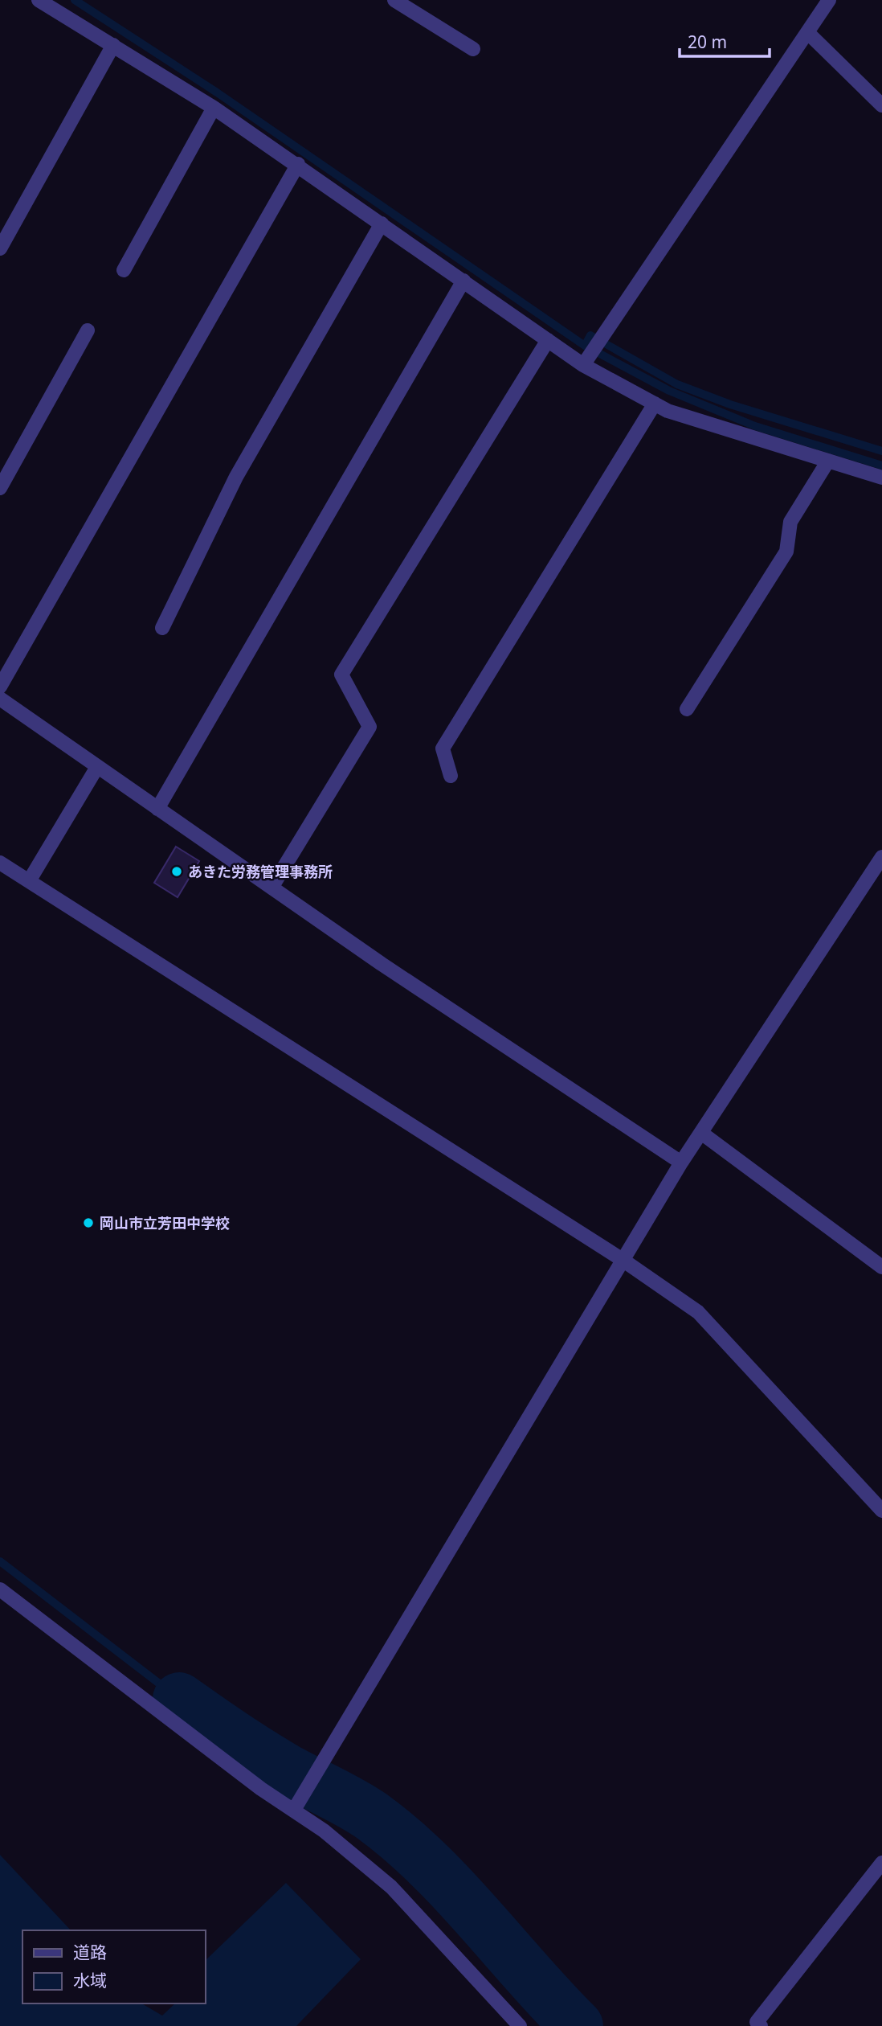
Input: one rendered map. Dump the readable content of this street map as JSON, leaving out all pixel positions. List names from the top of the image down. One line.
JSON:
{"places":["あきた労務管理事務所","岡山市立芳田中学校"],"legend":["道路","水域"],"scale_bar":"20 m"}
